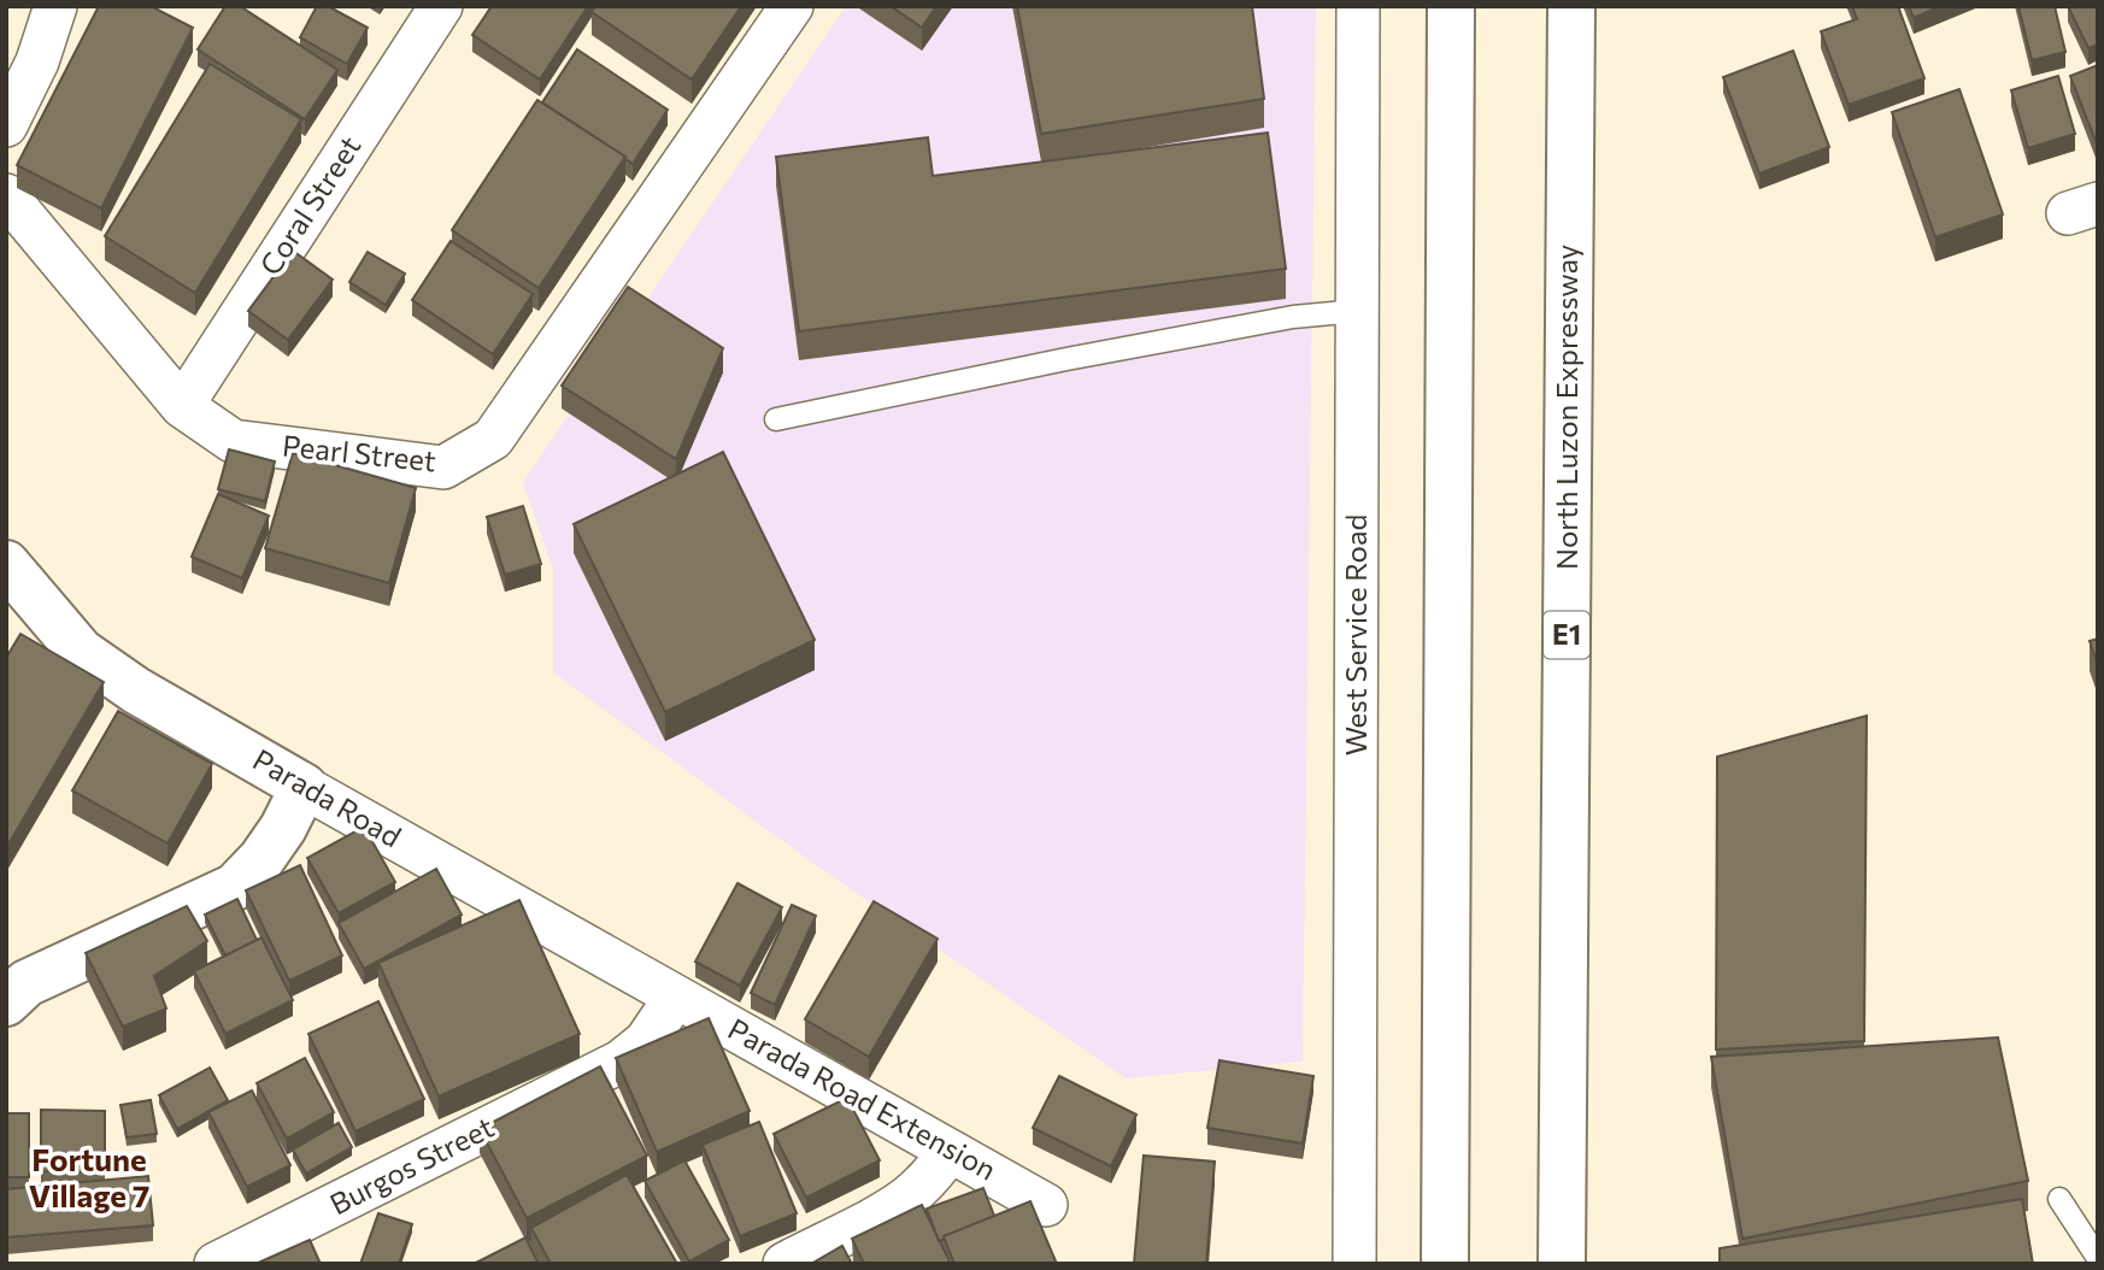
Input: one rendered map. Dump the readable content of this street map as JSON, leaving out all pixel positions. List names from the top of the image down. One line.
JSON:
{"streets":{"main road":["North Luzon Expressway","E1","Parada Road"],"street":["Coral Street","Pearl Street","West Service Road","Parada Road Extension","Burgos Street"]},"crossings":[["Coral Street","Pearl Street"],["Parada Road","Parada Road Extension"],["Parada Road","Burgos Street"],["Parada Road Extension","Burgos Street"]],"districts":["Fortune Village 7"]}
